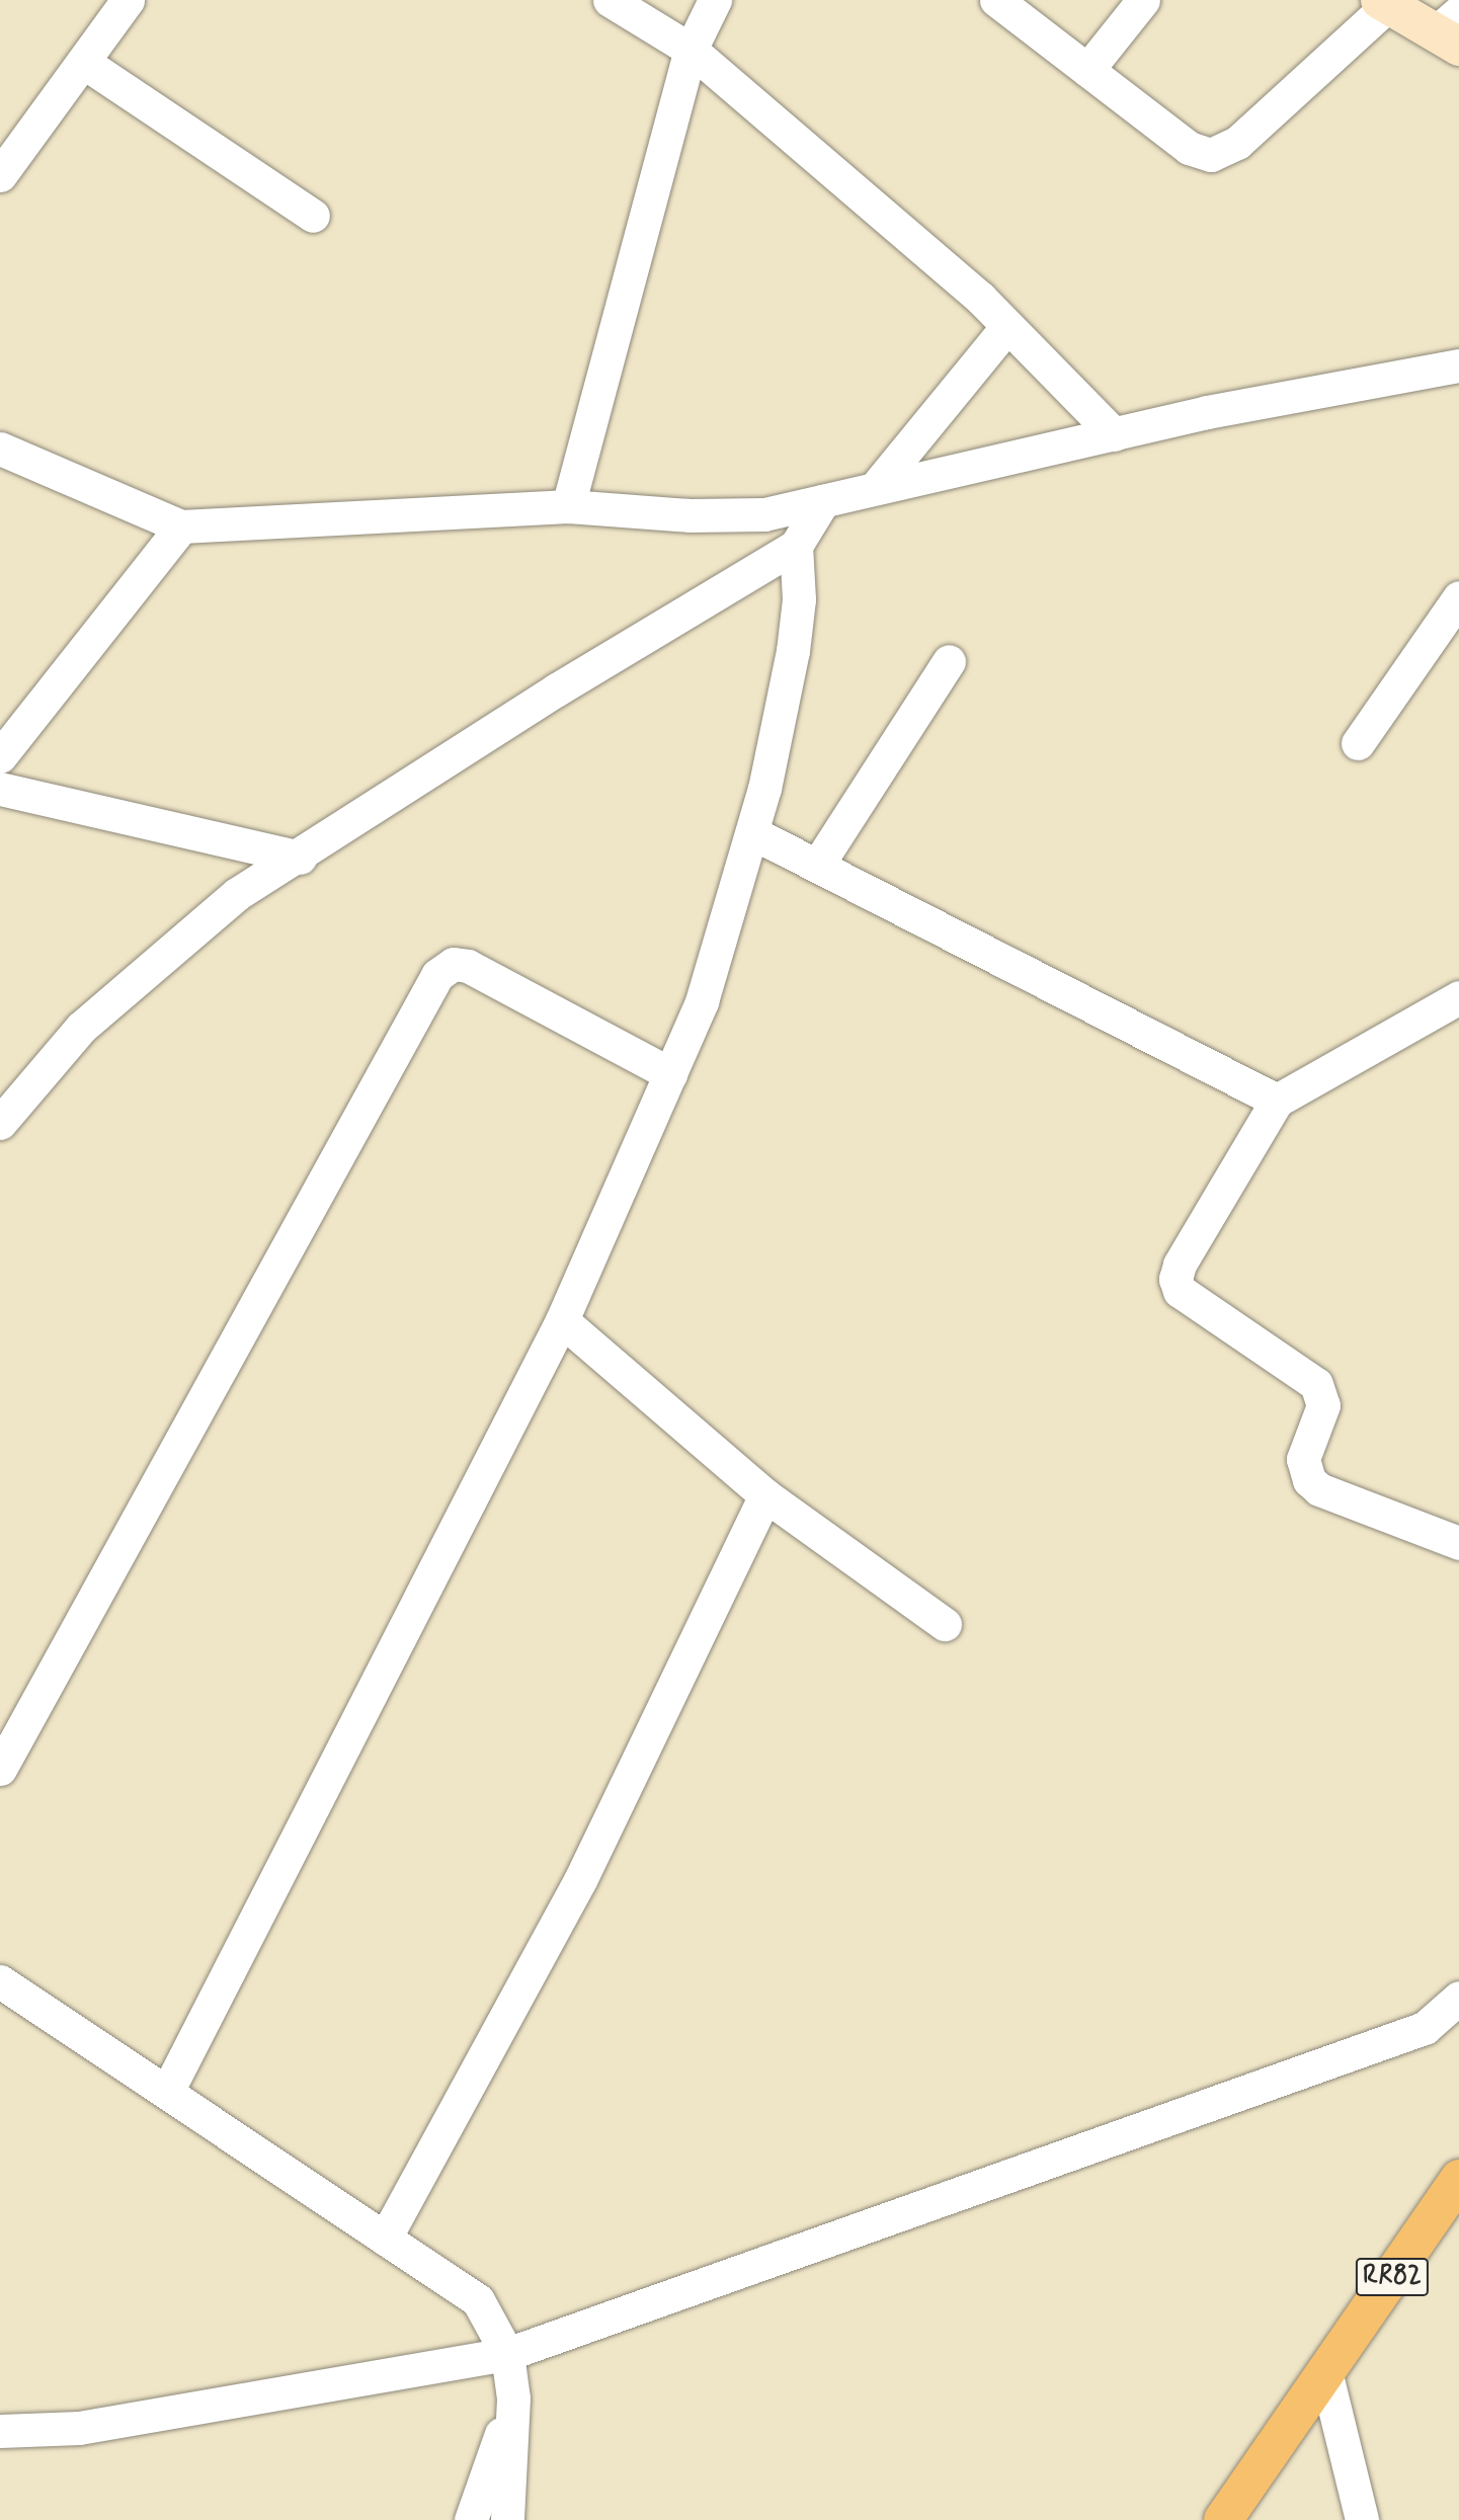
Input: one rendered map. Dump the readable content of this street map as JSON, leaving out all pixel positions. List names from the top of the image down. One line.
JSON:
{"streets":{"main road":["RR82"]}}
